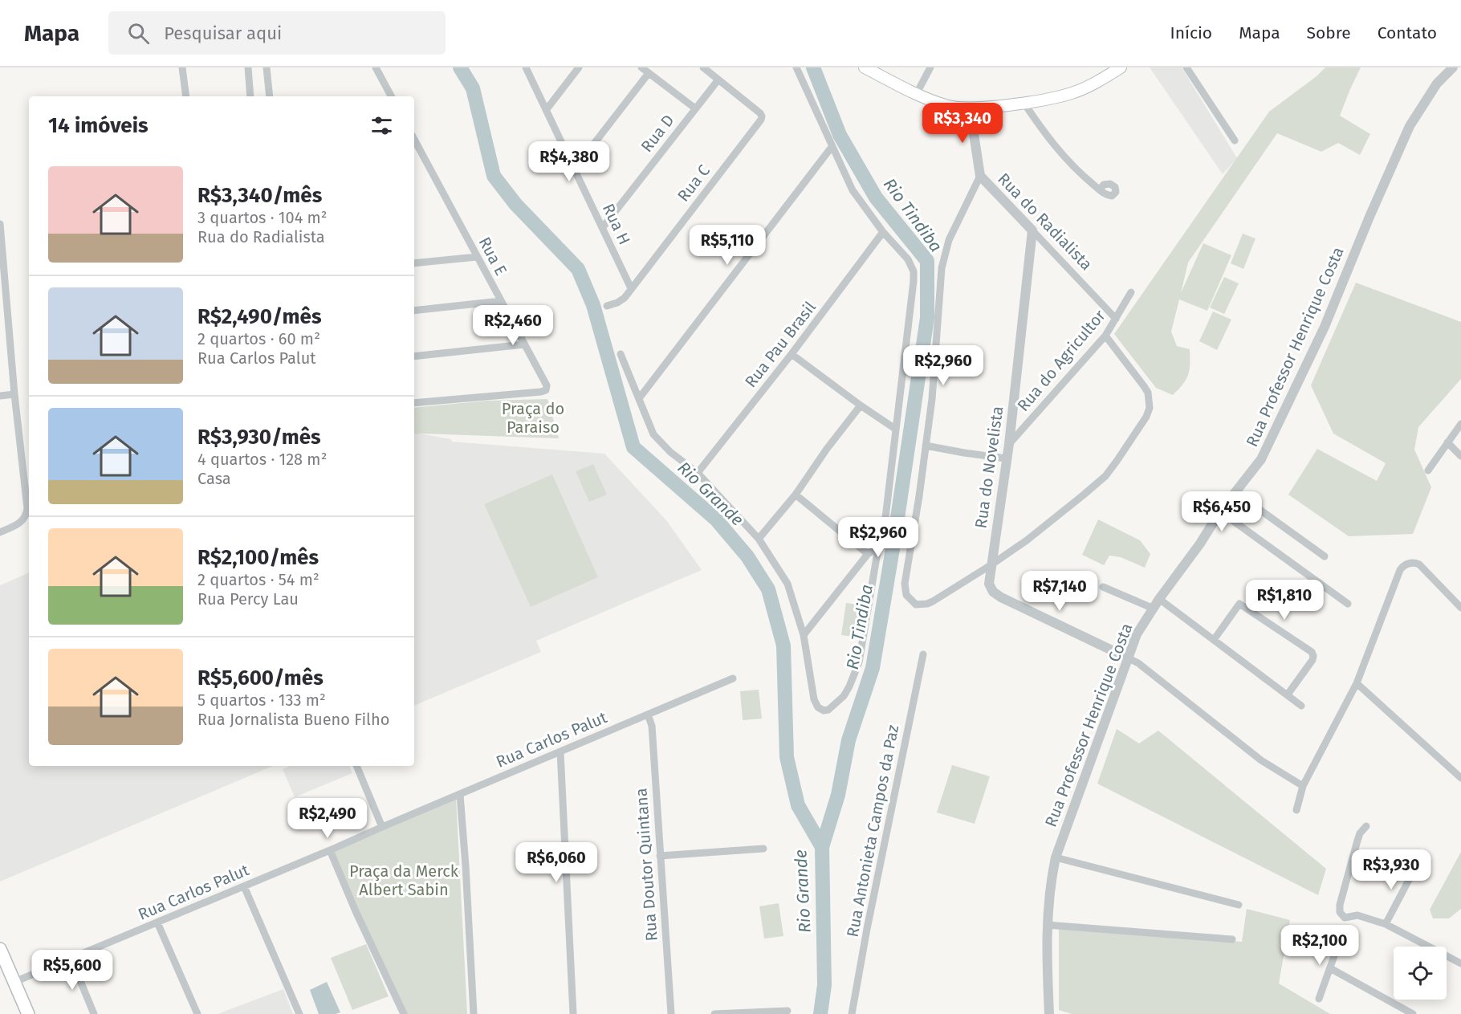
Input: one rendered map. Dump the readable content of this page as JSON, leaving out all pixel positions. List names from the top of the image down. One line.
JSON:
{"streets":{"street":["Rua D","Rua C","Rua do Radialista","Rua H","Rua E","Rua Pau Brasil","Rua Professor Henrique Costa","Rua do Agricultor","Rua do Novelista","Rua Carlos Palut","Rua Antonieta Campos da Paz","Rua Doutor Quintana"]},"crossings":[["Rua D","Rua C"],["Rua D","Rua H"],["Rua C","Rua H"],["Rua do Radialista","Rua do Agricultor"],["Rua do Radialista","Rua do Novelista"],["Rua Professor Henrique Costa","Rua do Novelista"],["Rua do Agricultor","Rua do Novelista"],["Rua Carlos Palut","Rua Doutor Quintana"]],"water":["Rio Tindiba","Rio Grande"],"parks":["Praça do Paraiso","Praça da Merck Albert Sabin"],"page":{"header":"Mapa","search":"Pesquisar aqui","nav":["Início","Mapa","Sobre","Contato"],"heading":"14 imóveis","price":["R$3,340","R$4,380","R$5,110","R$2,460","R$2,960","R$6,450","R$2,960","R$7,140","R$1,810","R$2,490","R$6,060","R$3,930","R$2,100","R$5,600"],"list":[{"name":"R$3,340/mês","note":"3 quartos · 104 m² · Rua do Radialista"},{"name":"R$2,490/mês","note":"2 quartos · 60 m² · Rua Carlos Palut"},{"name":"R$3,930/mês","note":"4 quartos · 128 m² · Casa"},{"name":"R$2,100/mês","note":"2 quartos · 54 m² · Rua Percy Lau"},{"name":"R$5,600/mês","note":"5 quartos · 133 m² · Rua Jornalista Bueno Filho"}]}}
